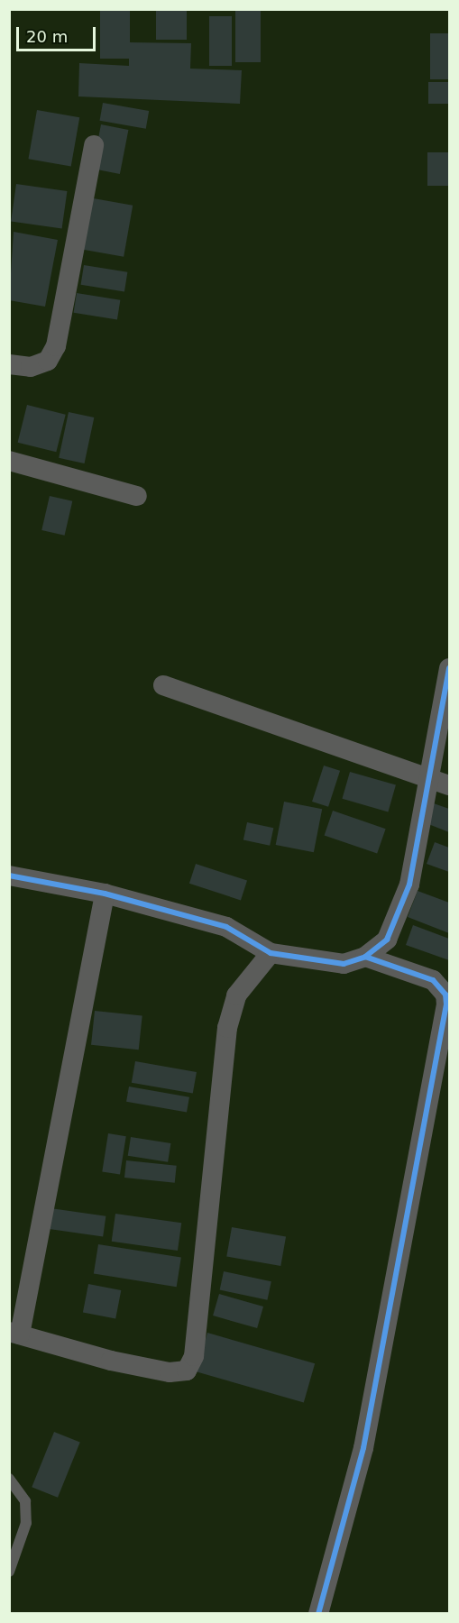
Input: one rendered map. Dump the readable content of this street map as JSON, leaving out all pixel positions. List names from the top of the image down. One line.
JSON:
{"scale_bar":"20 m"}
